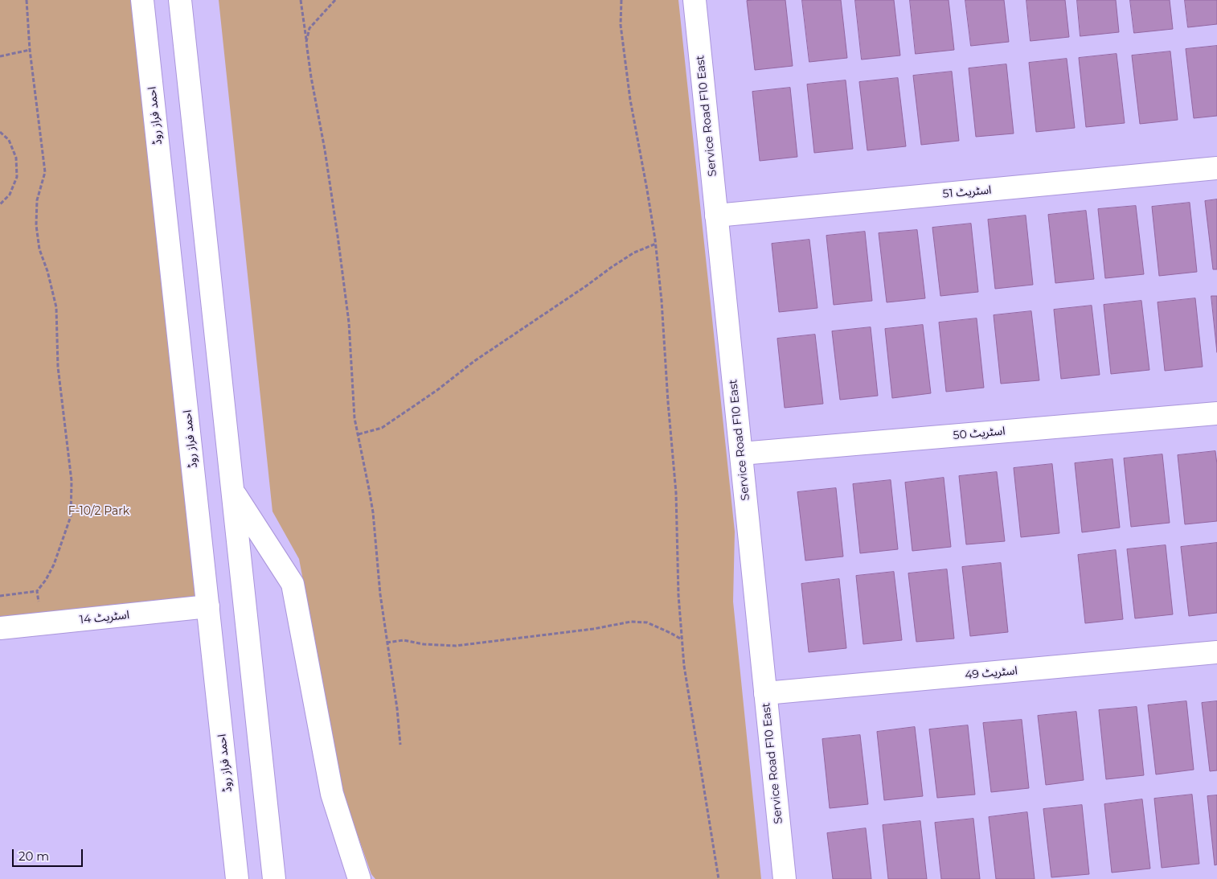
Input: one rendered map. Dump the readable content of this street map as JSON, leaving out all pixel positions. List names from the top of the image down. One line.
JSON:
{"streets":{"street":["احمد فراز روڈ","Service Road F10 East","اسٹریٹ 51","اسٹریٹ 50","اسٹریٹ 14","اسٹریٹ 49"]},"crossings":[["احمد فراز روڈ","اسٹریٹ 14"],["Service Road F10 East","اسٹریٹ 51"],["Service Road F10 East","اسٹریٹ 50"],["Service Road F10 East","اسٹریٹ 49"]],"parks":["F-10/2 Park"],"scale_bar":"20 m"}
